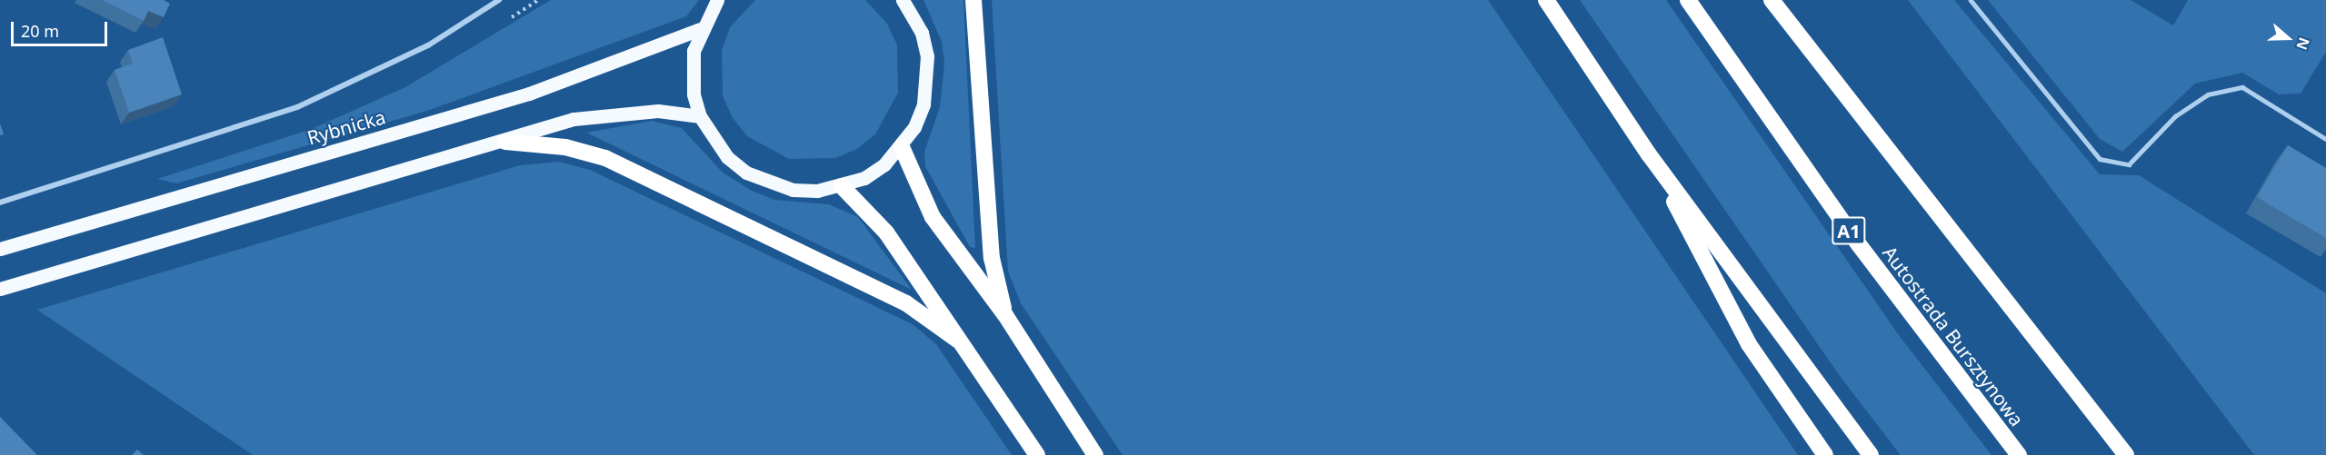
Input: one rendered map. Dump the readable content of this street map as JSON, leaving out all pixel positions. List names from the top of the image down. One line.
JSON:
{"streets":{"highway":["A1","Autostrada Bursztynowa"],"main road":["Rybnicka"]},"scale_bar":"20 m","north":"right"}
